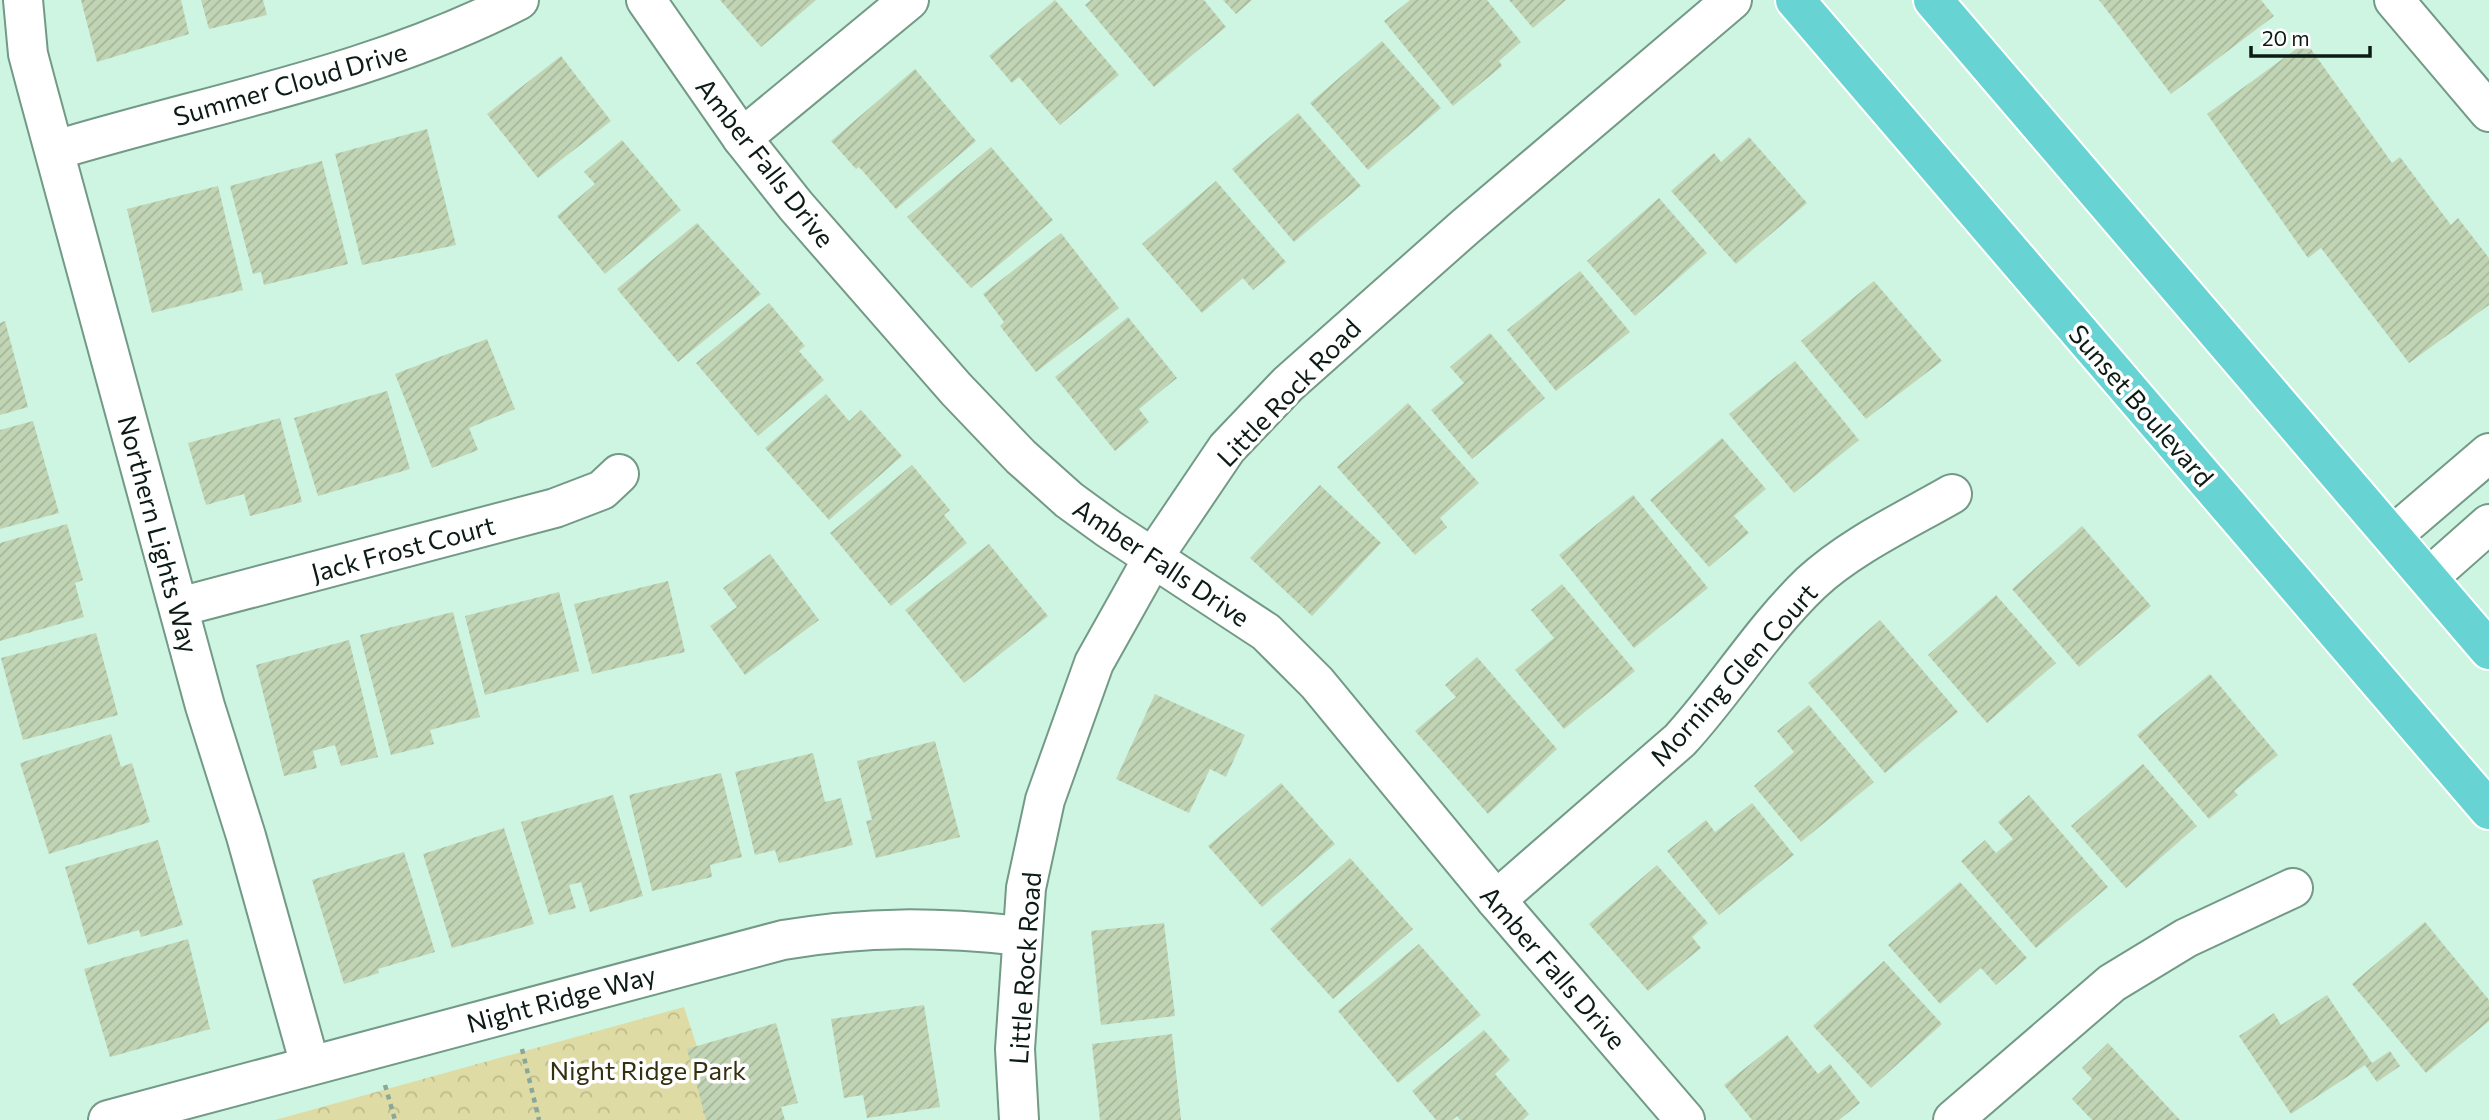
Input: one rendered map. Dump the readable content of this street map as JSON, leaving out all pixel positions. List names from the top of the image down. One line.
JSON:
{"streets":{"main road":["Sunset Boulevard"],"street":["Summer Cloud Drive","Amber Falls Drive","Little Rock Road","Northern Lights Way","Jack Frost Court","Morning Glen Court","Night Ridge Way"]},"crossings":[["Summer Cloud Drive","Northern Lights Way"],["Amber Falls Drive","Little Rock Road"],["Amber Falls Drive","Morning Glen Court"],["Little Rock Road","Night Ridge Way"],["Northern Lights Way","Jack Frost Court"],["Northern Lights Way","Night Ridge Way"]],"parks":["Night Ridge Park"],"scale_bar":"20 m"}
